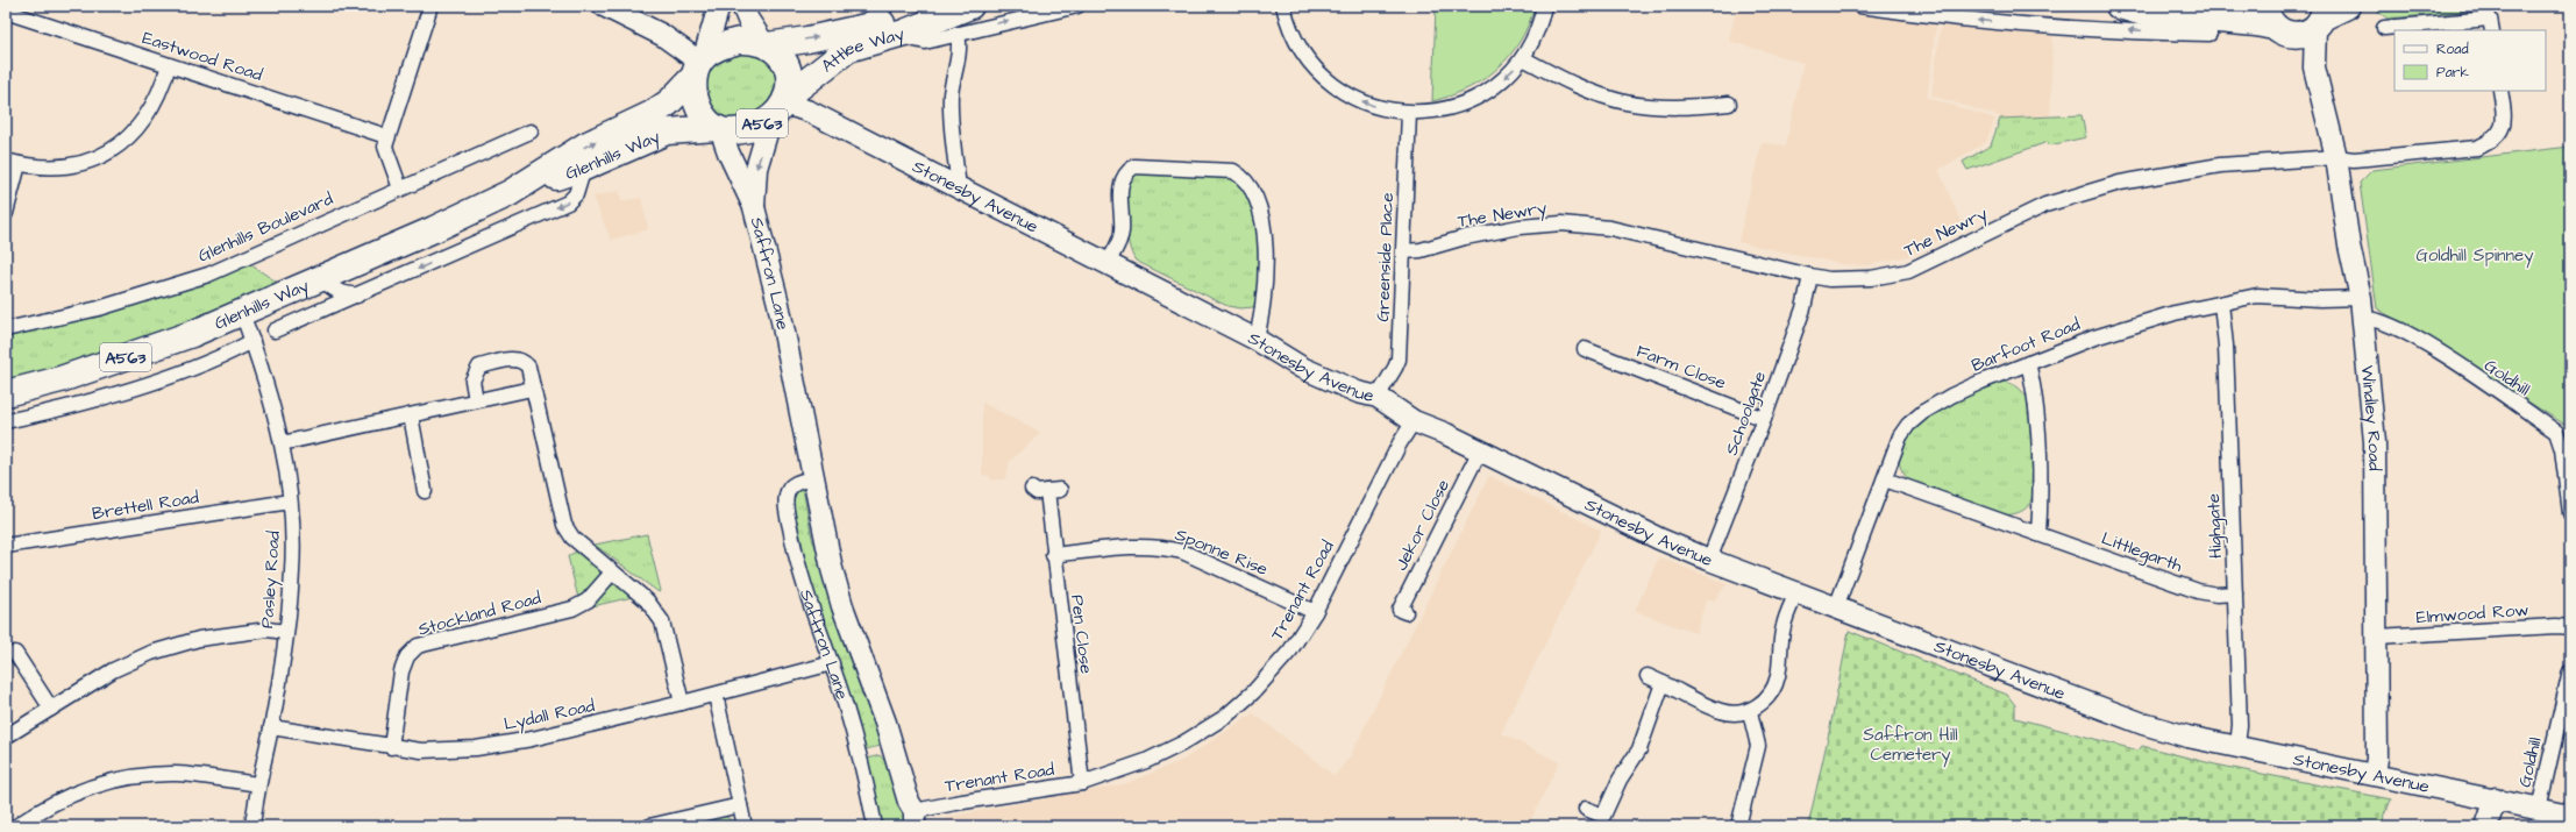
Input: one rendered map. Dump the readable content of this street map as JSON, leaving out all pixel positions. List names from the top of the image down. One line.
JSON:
{"streets":{"highway":["Attlee Way","A563","Glenhills Way"],"main road":["Stonesby Avenue","Saffron Lane","Windley Road"],"street":["Eastwood Road","The Newry","Glenhills Boulevard","Greenside Place","Barfoot Road","Farm Close","Goldhill","Schoolgate","Brettell Road","Jekor Close","Highgate","Sponne Rise","Littlegarth","Pasley Road","Trenant Road","Stockland Road","Elmwood Row","Pen Close","Lydall Road"]},"crossings":[["Attlee Way","A563"],["Attlee Way","Glenhills Way"],["Attlee Way","Stonesby Avenue"],["Attlee Way","Saffron Lane"],["A563","Glenhills Way"],["A563","Stonesby Avenue"],["A563","Saffron Lane"],["Glenhills Way","Stonesby Avenue"],["Glenhills Way","Saffron Lane"],["Glenhills Way","Pasley Road"],["Stonesby Avenue","Greenside Place"],["Stonesby Avenue","Saffron Lane"],["Stonesby Avenue","Barfoot Road"],["Stonesby Avenue","Goldhill"],["Stonesby Avenue","Schoolgate"],["Stonesby Avenue","Windley Road"],["Stonesby Avenue","Jekor Close"],["Stonesby Avenue","Highgate"],["Stonesby Avenue","Trenant Road"],["The Newry","Greenside Place"],["The Newry","Schoolgate"],["The Newry","Windley Road"],["Saffron Lane","Trenant Road"],["Saffron Lane","Lydall Road"],["Barfoot Road","Windley Road"],["Barfoot Road","Highgate"],["Barfoot Road","Littlegarth"],["Farm Close","Schoolgate"],["Goldhill","Windley Road"],["Windley Road","Elmwood Row"],["Brettell Road","Pasley Road"],["Highgate","Littlegarth"],["Sponne Rise","Trenant Road"],["Sponne Rise","Pen Close"],["Pasley Road","Lydall Road"],["Trenant Road","Pen Close"],["Stockland Road","Lydall Road"]],"parks":["Goldhill Spinney","Saffron Hill Cemetery"],"legend":["Road","Park"]}
